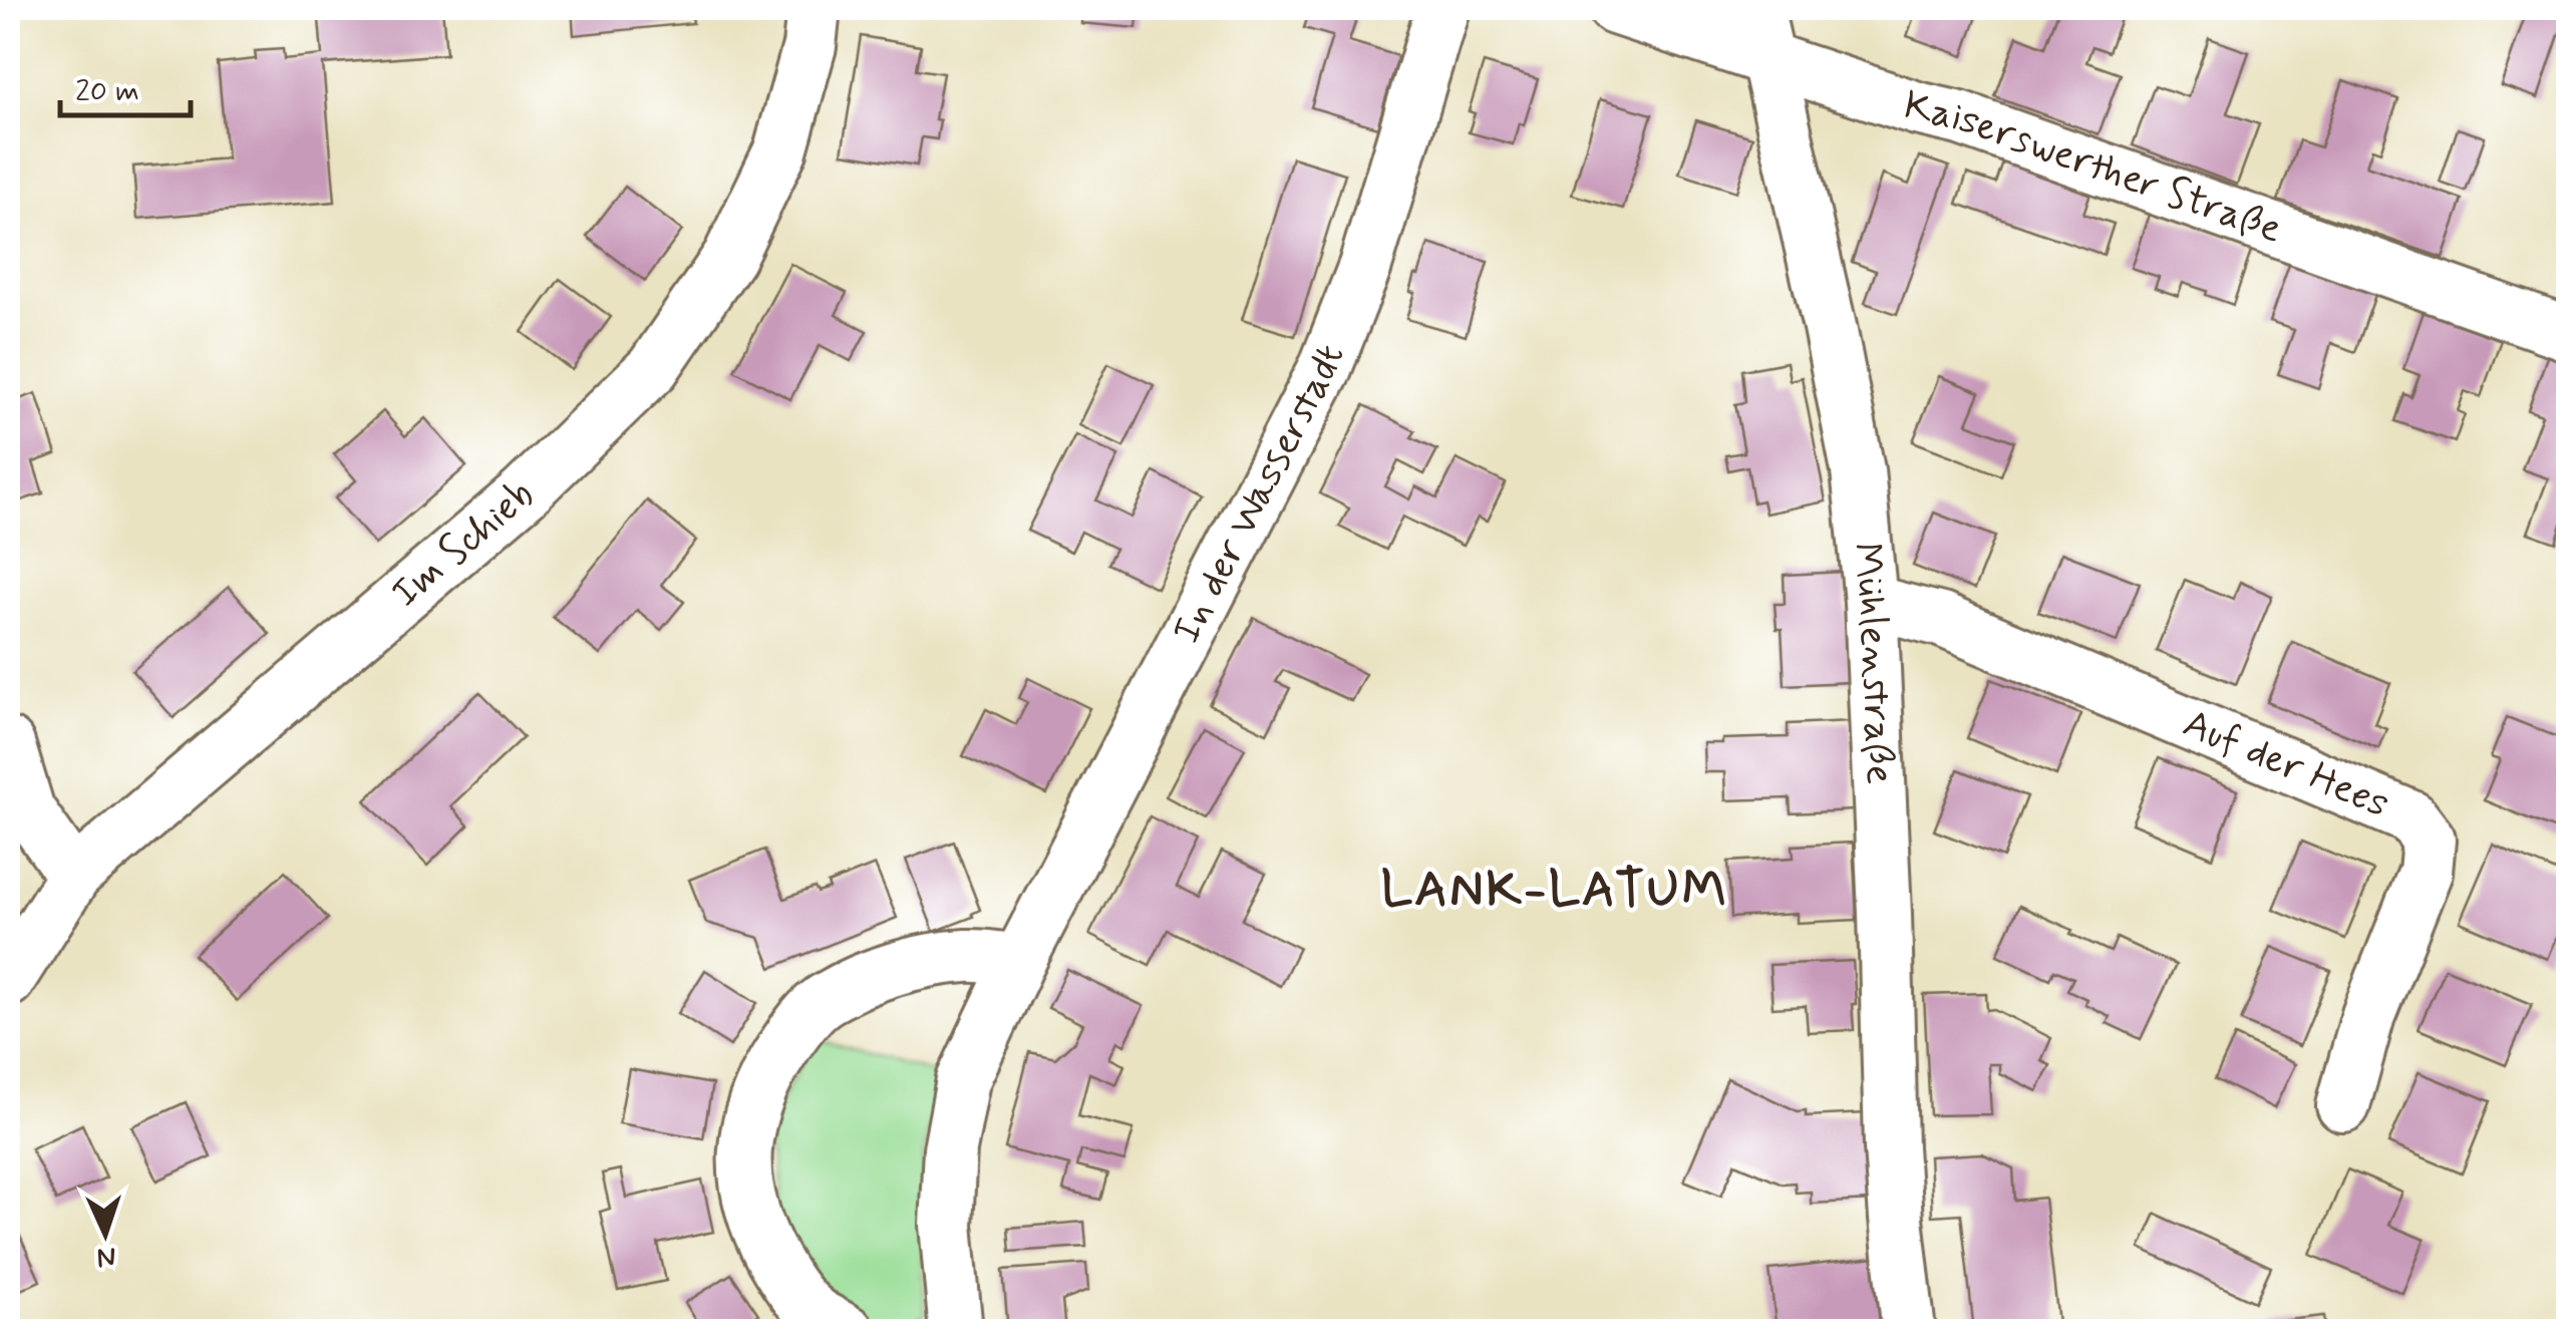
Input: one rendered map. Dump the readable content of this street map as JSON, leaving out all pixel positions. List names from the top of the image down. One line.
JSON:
{"streets":{"street":["Kaiserswerther Straße","In der Wasserstadt","Im Schieb","Mühlenstraße","Auf der Hees"]},"crossings":[["Kaiserswerther Straße","Mühlenstraße"],["Mühlenstraße","Auf der Hees"]],"districts":["LANK-LATUM"],"scale_bar":"20 m","north":"bottom"}
